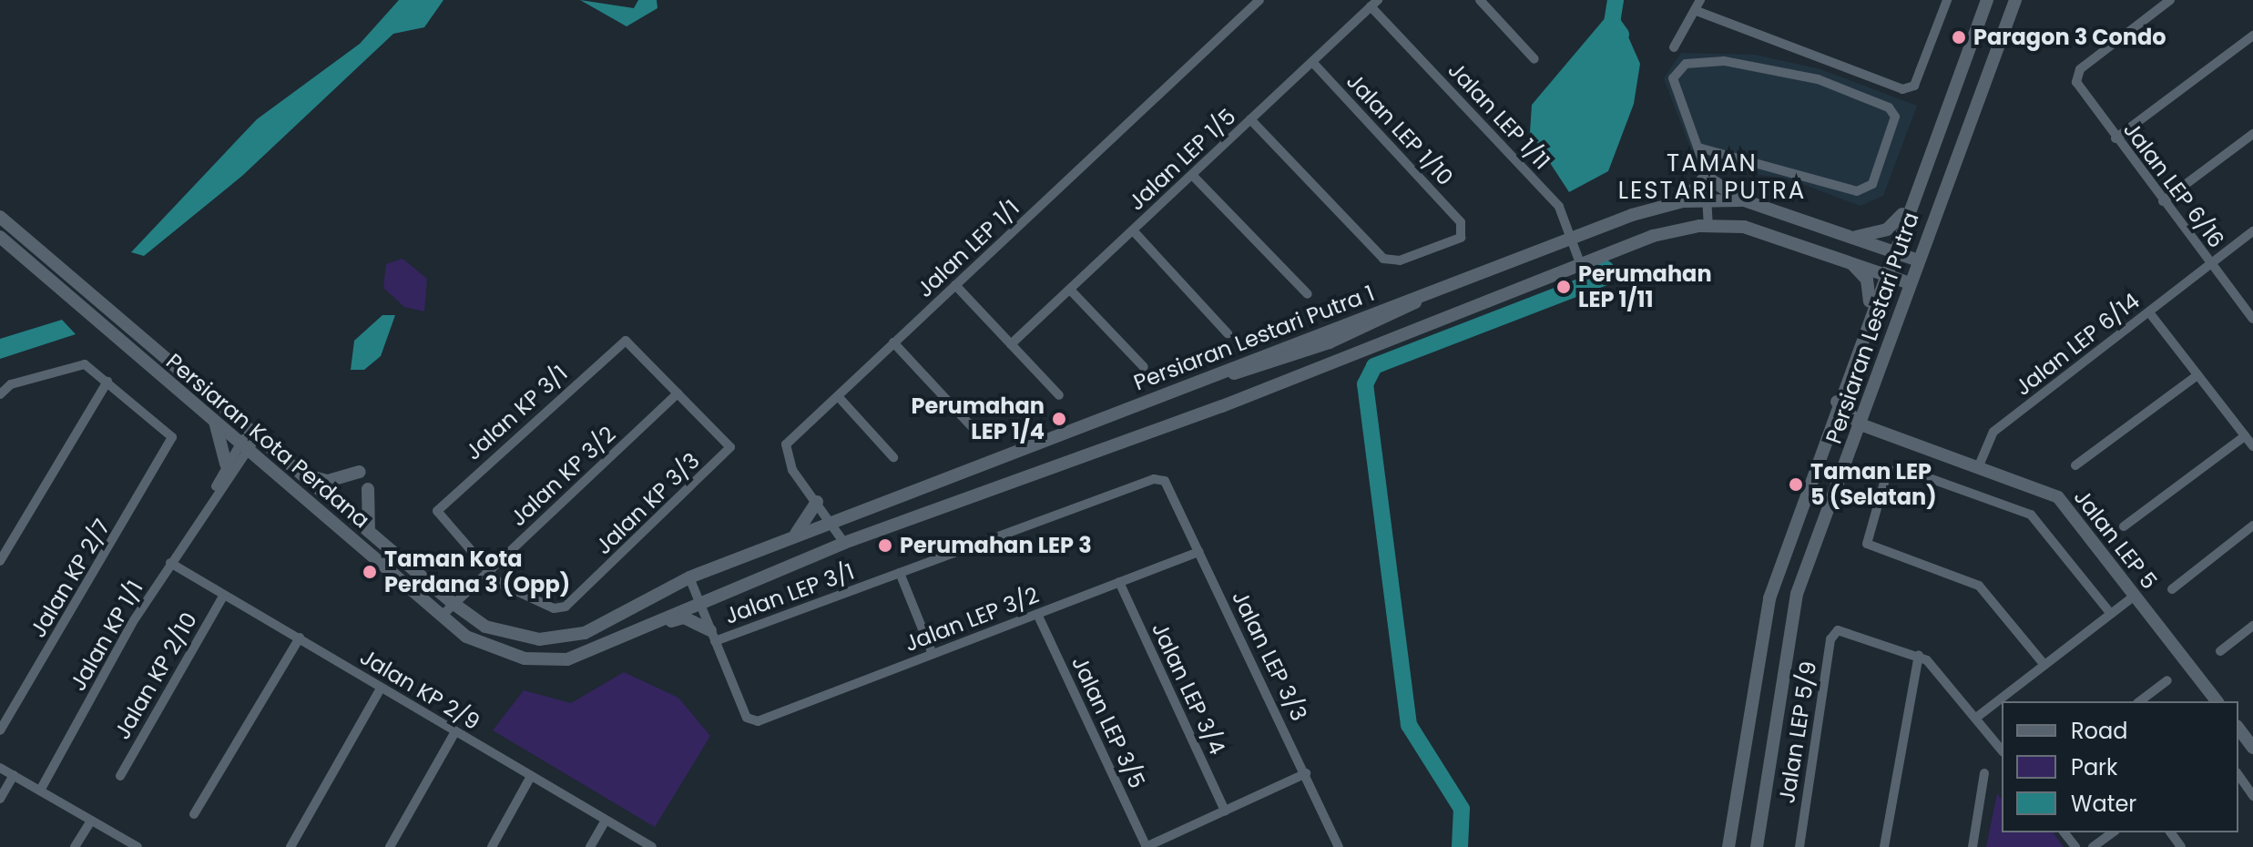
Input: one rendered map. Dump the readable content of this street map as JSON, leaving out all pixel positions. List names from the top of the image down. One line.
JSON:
{"streets":{"street":["Jalan LEP 1/11","Jalan LEP 1/10","Jalan LEP 1/5","Jalan LEP 6/16","Jalan LEP 1/1","Persiaran Lestari Putra","Persiaran Lestari Putra 1","Jalan LEP 6/14","Jalan KP 3/1","Persiaran Kota Perdana","Jalan KP 3/2","Jalan KP 3/3","Jalan LEP 5","Jalan KP 2/7","Jalan LEP 3/1","Jalan LEP 3/2","Jalan KP 1/1","Jalan LEP 3/3","Jalan KP 2/10","Jalan LEP 3/4","Jalan KP 2/9","Jalan LEP 3/5","Jalan LEP 5/9"]},"crossings":[["Jalan LEP 1/11","Jalan LEP 1/5"],["Jalan LEP 1/11","Persiaran Lestari Putra 1"],["Jalan LEP 1/10","Jalan LEP 1/5"],["Jalan LEP 6/16","Jalan LEP 6/14"],["Jalan LEP 1/1","Persiaran Lestari Putra 1"],["Persiaran Lestari Putra","Jalan LEP 5"],["Persiaran Lestari Putra 1","Persiaran Kota Perdana"],["Jalan LEP 6/14","Jalan LEP 5"],["Jalan KP 3/1","Jalan KP 3/2"],["Jalan KP 3/1","Jalan KP 3/3"],["Persiaran Kota Perdana","Jalan KP 3/2"],["Persiaran Kota Perdana","Jalan KP 1/1"],["Jalan KP 3/2","Jalan KP 3/3"],["Jalan LEP 3/1","Jalan LEP 3/2"],["Jalan LEP 3/1","Jalan LEP 3/3"],["Jalan LEP 3/2","Jalan LEP 3/3"],["Jalan LEP 3/2","Jalan LEP 3/4"],["Jalan LEP 3/2","Jalan LEP 3/5"],["Jalan KP 1/1","Jalan KP 2/9"],["Jalan KP 2/10","Jalan KP 2/9"]],"districts":["TAMAN LESTARI PUTRA"],"places":["Paragon 3 Condo","Perumahan LEP 1/11","Perumahan LEP 1/4","Taman LEP 5 (Selatan)","Perumahan LEP 3","Taman Kota Perdana 3 (Opp)"],"legend":["Road","Park","Water"]}
